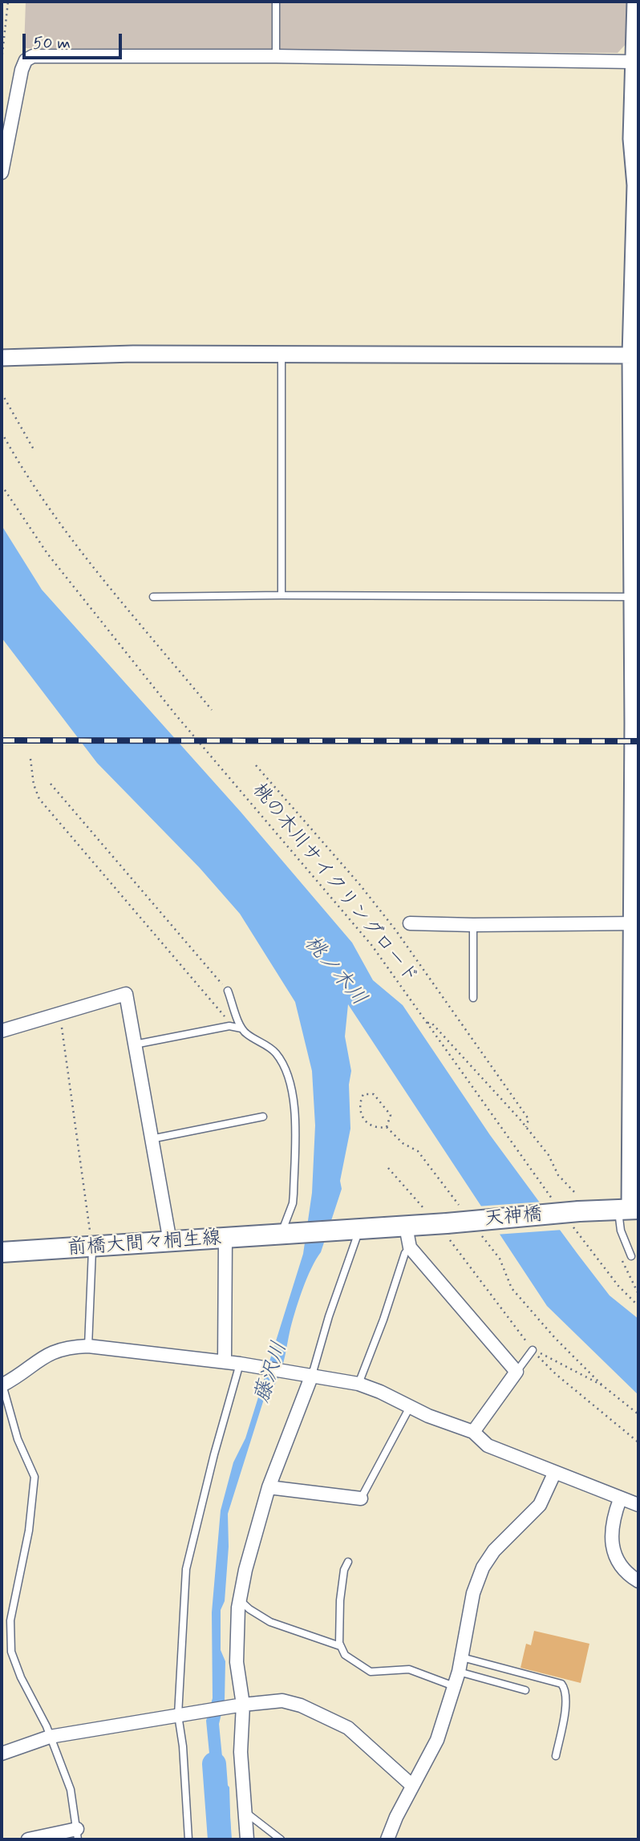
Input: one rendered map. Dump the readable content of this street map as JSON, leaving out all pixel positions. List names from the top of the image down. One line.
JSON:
{"streets":{"main road":["天神橋","前橋大間々桐生線"],"path":["桃の木川サイクリングロード"]},"water":["桃ノ木川","藤沢川"],"scale_bar":"50 m"}
